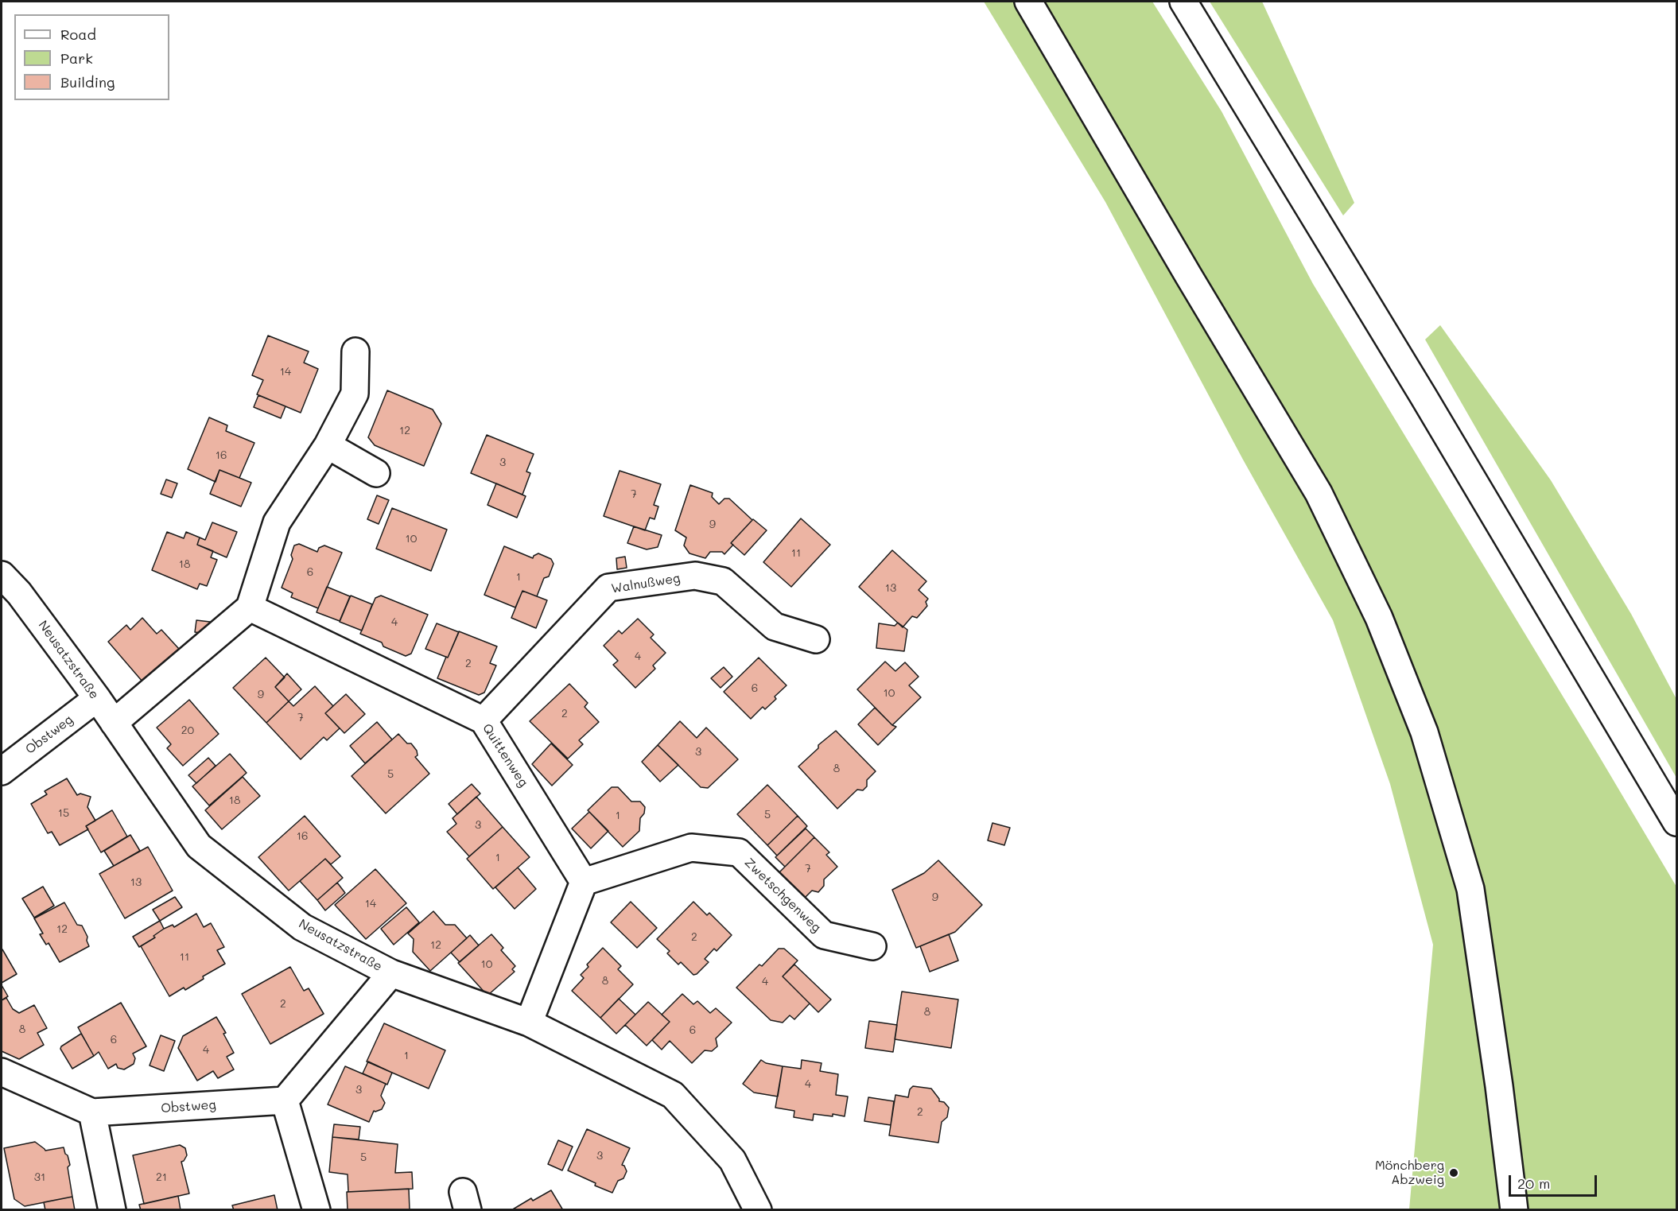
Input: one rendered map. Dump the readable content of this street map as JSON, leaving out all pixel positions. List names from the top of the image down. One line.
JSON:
{"streets":{"street":["Walnußweg","Neusatzstraße","Obstweg","Quittenweg","Zwetschgenweg"]},"crossings":[["Walnußweg","Quittenweg"],["Neusatzstraße","Obstweg"],["Quittenweg","Zwetschgenweg"]],"places":["Mönchberg Abzweig"],"house_numbers":["14","12","16","3","7","9","10","11","18","6","1","13","4","4","2","6","10","9","2","7","20","3","8","5","18","15","5","1","3","16","1","7","13","9","14","12","2","12","11","10","8","4","2","8","8","6","6","4","1","4","3","2","3","5","31","21"],"legend":["Road","Park","Building"],"scale_bar":"20 m"}
